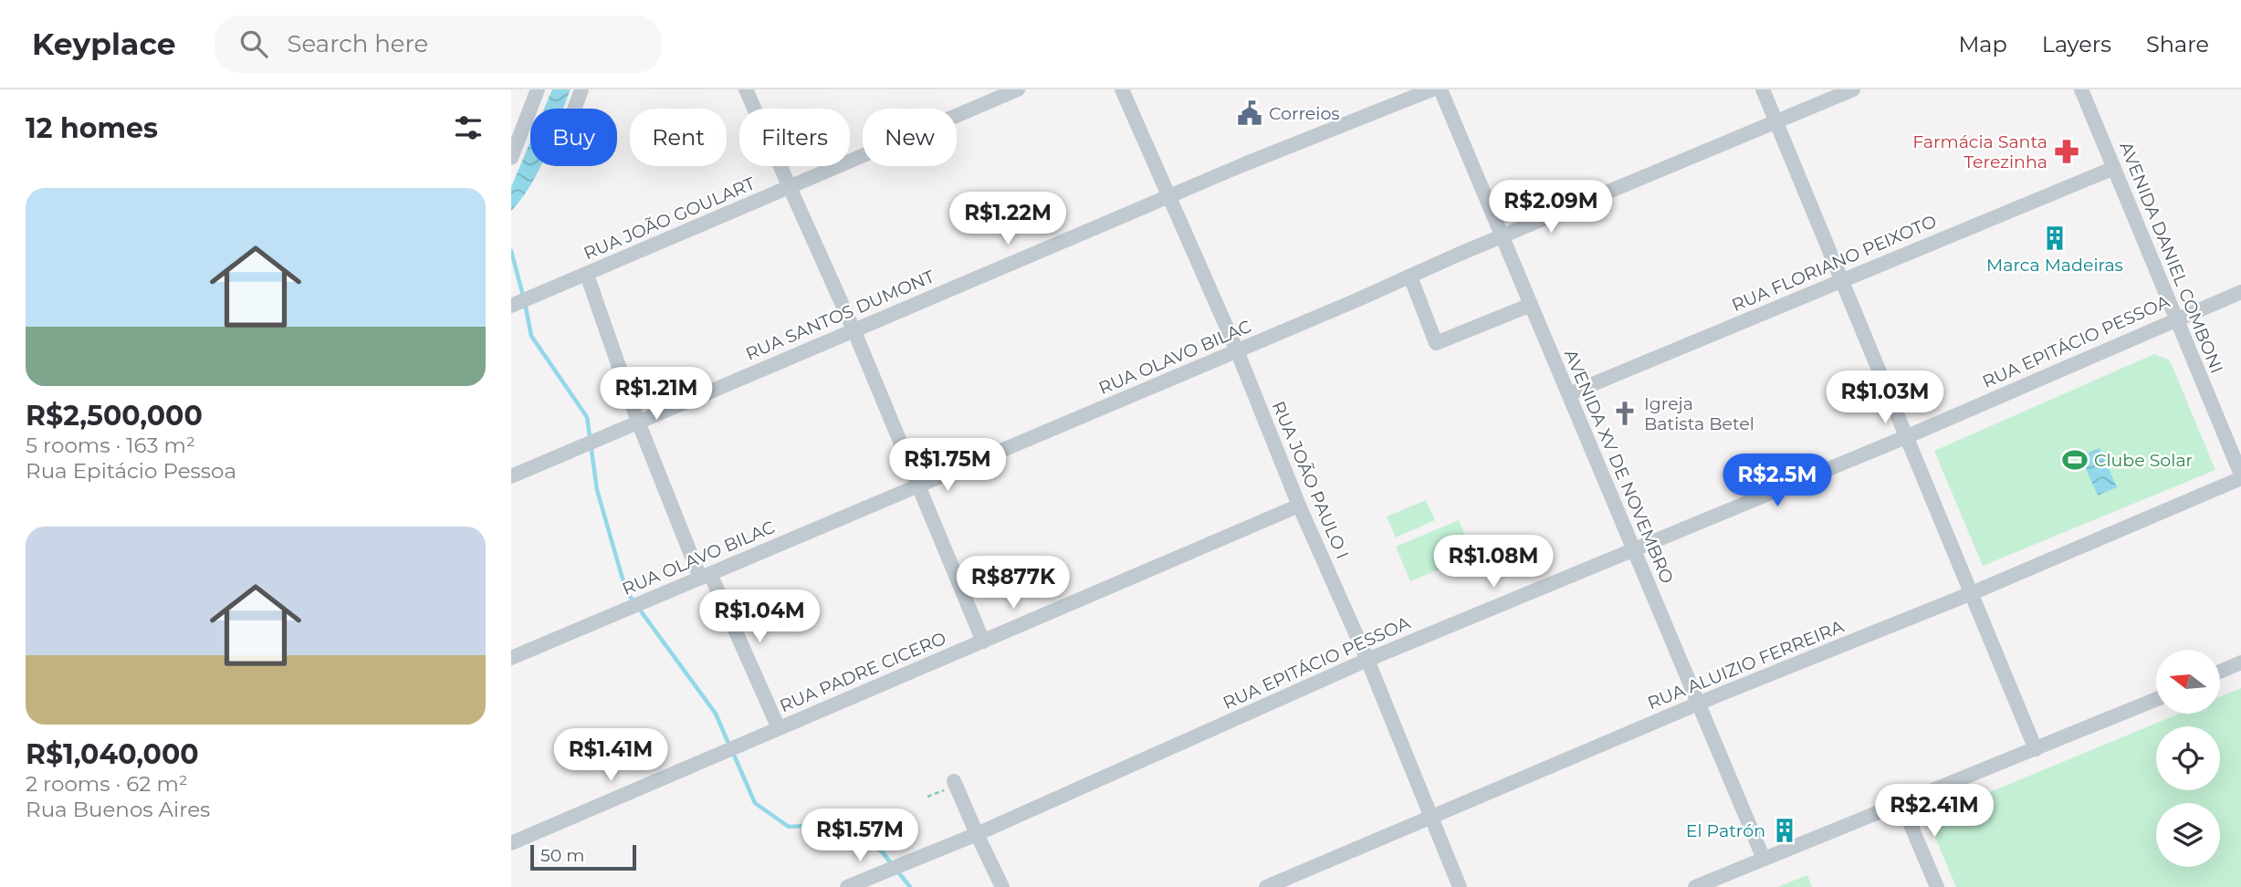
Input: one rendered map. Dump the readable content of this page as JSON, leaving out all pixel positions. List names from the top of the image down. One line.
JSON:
{"streets":{"street":["RUA JOÃO GOULART","AVENIDA DANIEL COMBONI","RUA FLORIANO PEIXOTO","RUA SANTOS DUMONT","RUA EPITÁCIO PESSOA","RUA OLAVO BILAC","AVENIDA XV DE NOVEMBRO","RUA JOÃO PAULO I","RUA ALUIZIO FERREIRA","RUA PADRE CICERO"]},"crossings":[["AVENIDA DANIEL COMBONI","RUA FLORIANO PEIXOTO"],["AVENIDA DANIEL COMBONI","RUA EPITÁCIO PESSOA"],["AVENIDA DANIEL COMBONI","RUA ALUIZIO FERREIRA"],["RUA FLORIANO PEIXOTO","AVENIDA XV DE NOVEMBRO"],["RUA SANTOS DUMONT","RUA JOÃO PAULO I"],["RUA EPITÁCIO PESSOA","AVENIDA XV DE NOVEMBRO"],["RUA EPITÁCIO PESSOA","RUA JOÃO PAULO I"],["RUA OLAVO BILAC","AVENIDA XV DE NOVEMBRO"],["RUA OLAVO BILAC","RUA JOÃO PAULO I"],["AVENIDA XV DE NOVEMBRO","RUA ALUIZIO FERREIRA"],["RUA JOÃO PAULO I","RUA ALUIZIO FERREIRA"],["RUA JOÃO PAULO I","RUA PADRE CICERO"]],"places":{"public building":["Correios"],"pharmacy":["Farmácia Santa Terezinha"],"building":["Marca Madeiras","El Patrón"],"church":["Igreja Batista Betel"],"sports":["Clube Solar"]},"scale_bar":"50 m","north":"left","page":{"header":"Keyplace","search":"Search here","nav":["Map","Layers","Share"],"heading":"12 homes","chip":["Buy","Rent","Filters","New"],"list":[{"name":"R$2,500,000","note":"5 rooms · 163 m² · Rua Epitácio Pessoa"},{"name":"R$1,040,000","note":"2 rooms · 62 m² · Rua Buenos Aires"}],"price":["R$2.09M","R$1.22M","R$1.21M","R$1.03M","R$1.75M","R$2.5M","R$1.08M","R$877K","R$1.04M","R$1.41M","R$2.41M","R$1.57M"],"scale":"50 m"}}
